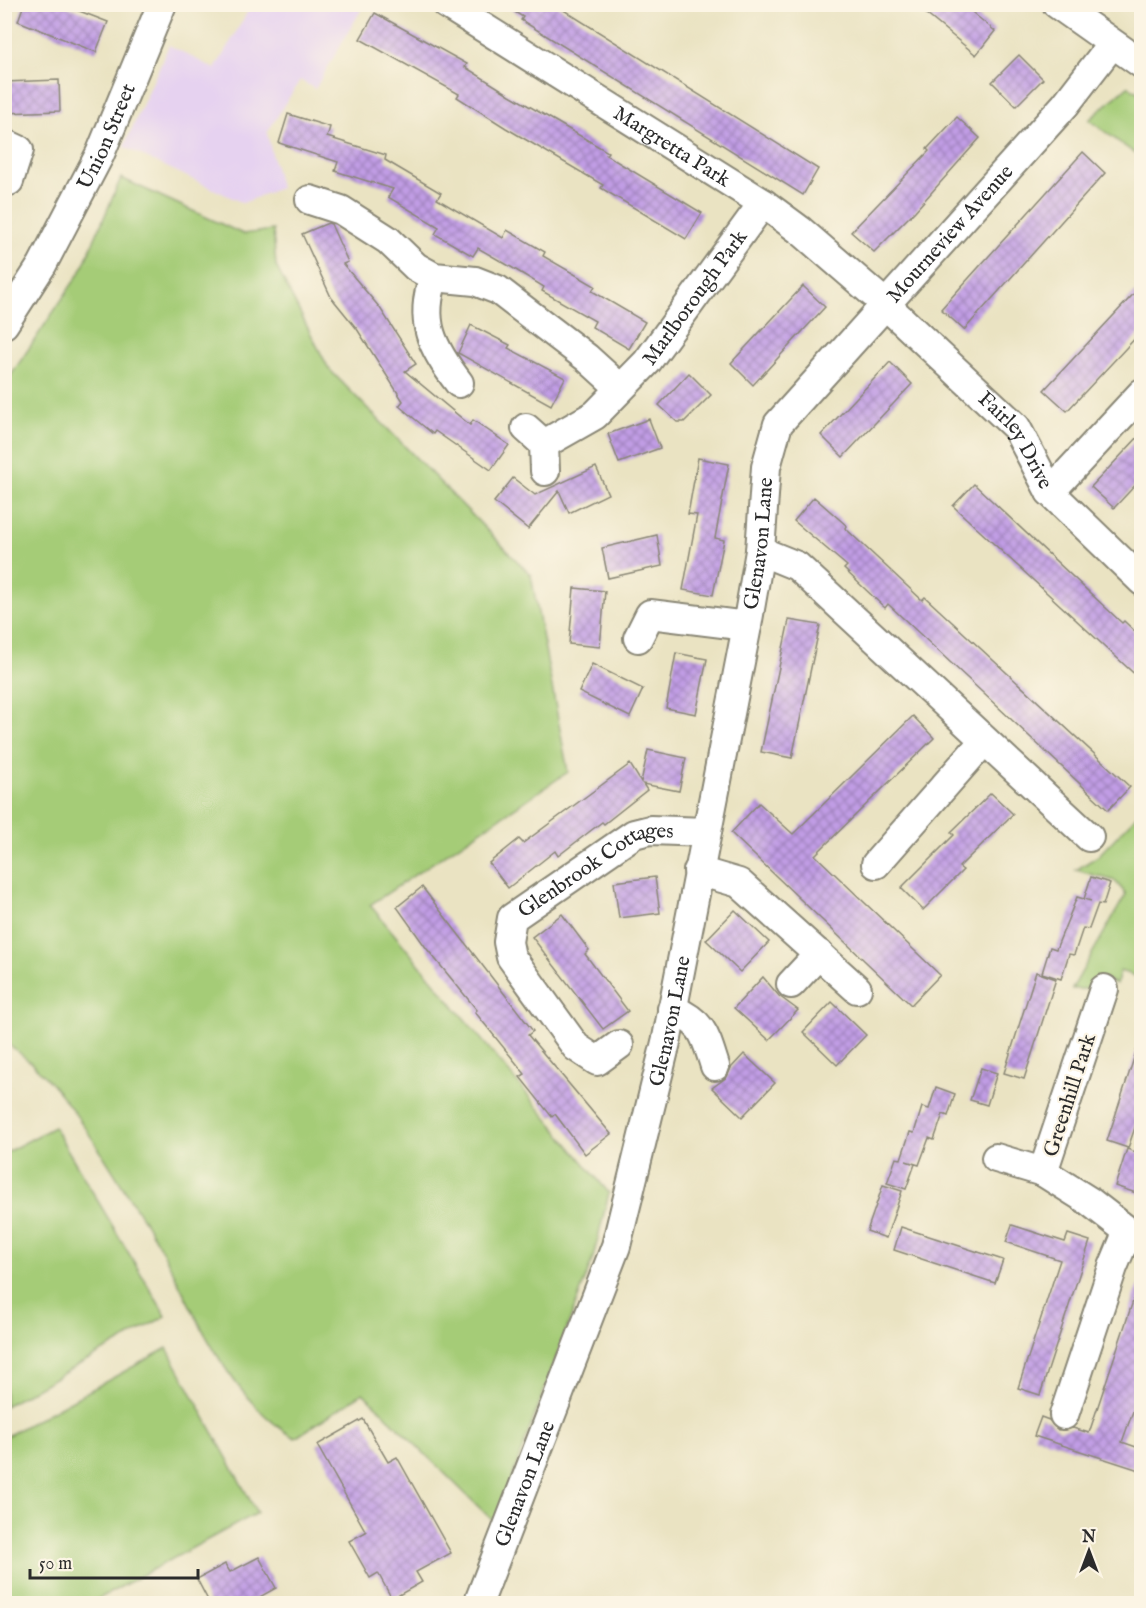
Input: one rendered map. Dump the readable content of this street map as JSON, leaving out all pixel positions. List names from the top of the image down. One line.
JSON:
{"streets":{"street":["Union Street","Margretta Park","Mourneview Avenue","Marlborough Park","Fairley Drive","Glenavon Lane","Glenbrook Cottages","Greenhill Park"]},"crossings":[["Margretta Park","Mourneview Avenue"],["Margretta Park","Marlborough Park"],["Margretta Park","Fairley Drive"],["Mourneview Avenue","Fairley Drive"],["Mourneview Avenue","Glenavon Lane"],["Glenavon Lane","Glenbrook Cottages"]],"scale_bar":"50 m","north":"top"}
